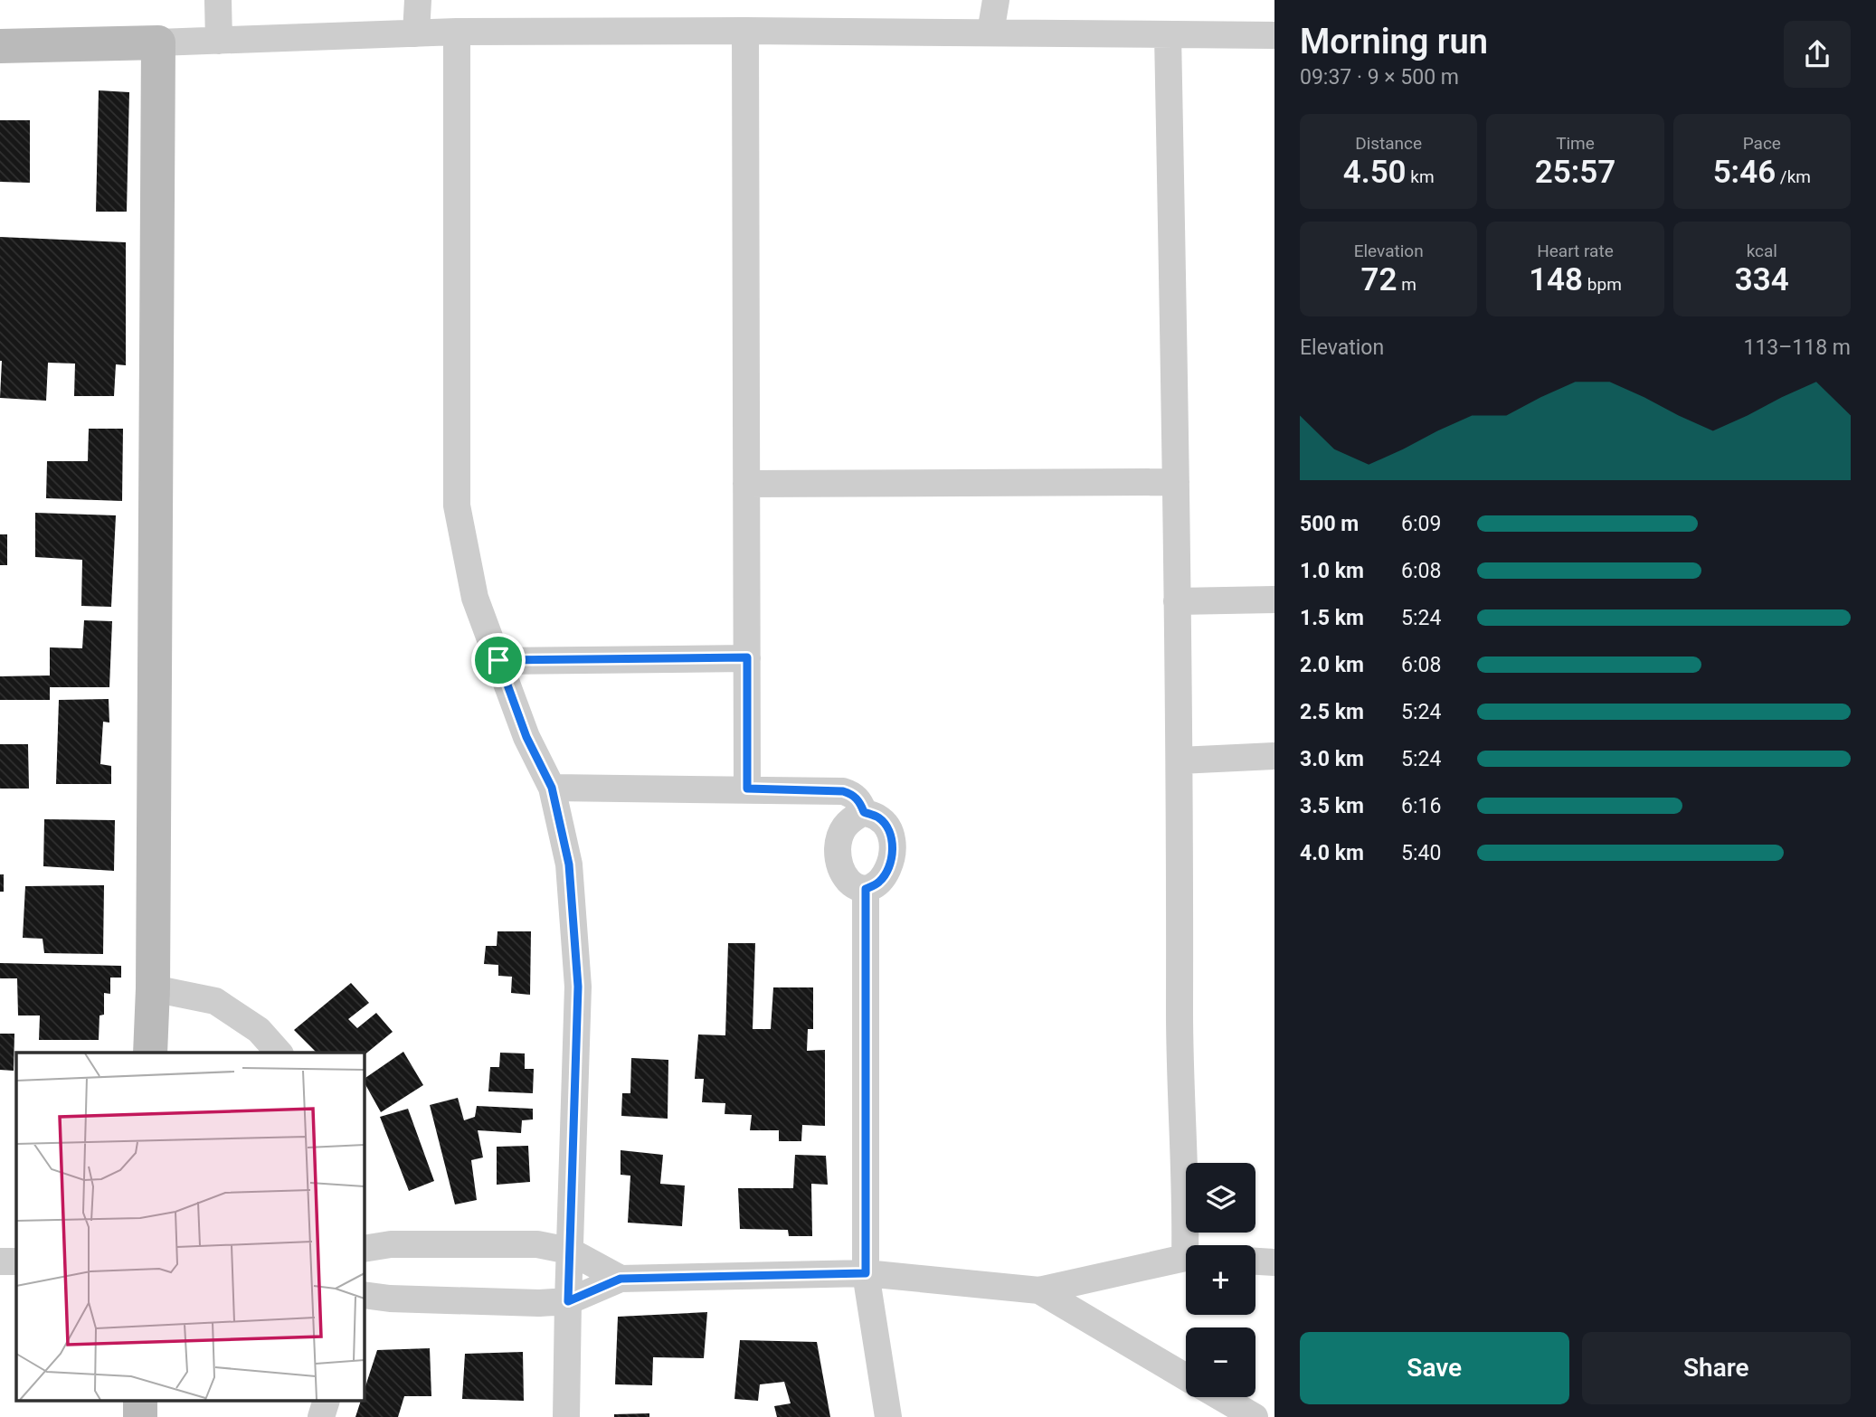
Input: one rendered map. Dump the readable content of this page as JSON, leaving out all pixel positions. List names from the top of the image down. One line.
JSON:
{"page":{"heading":["Morning run","09:37 · 9 × 500 m"],"stats":[["Distance","4.50 km"],["Time","25:57"],["Pace","5:46 /km"],["Elevation","72 m"],["Heart rate","148 bpm"],["kcal","334"]],"chart":["Elevation","113–118 m"],"list":[{"name":"500 m","note":"6:09"},{"name":"1.0 km","note":"6:08"},{"name":"1.5 km","note":"5:24"},{"name":"2.0 km","note":"6:08"},{"name":"2.5 km","note":"5:24"},{"name":"3.0 km","note":"5:24"},{"name":"3.5 km","note":"6:16"},{"name":"4.0 km","note":"5:40"}],"map_buttons":["+","−"],"buttons":["Save","Share"]}}
